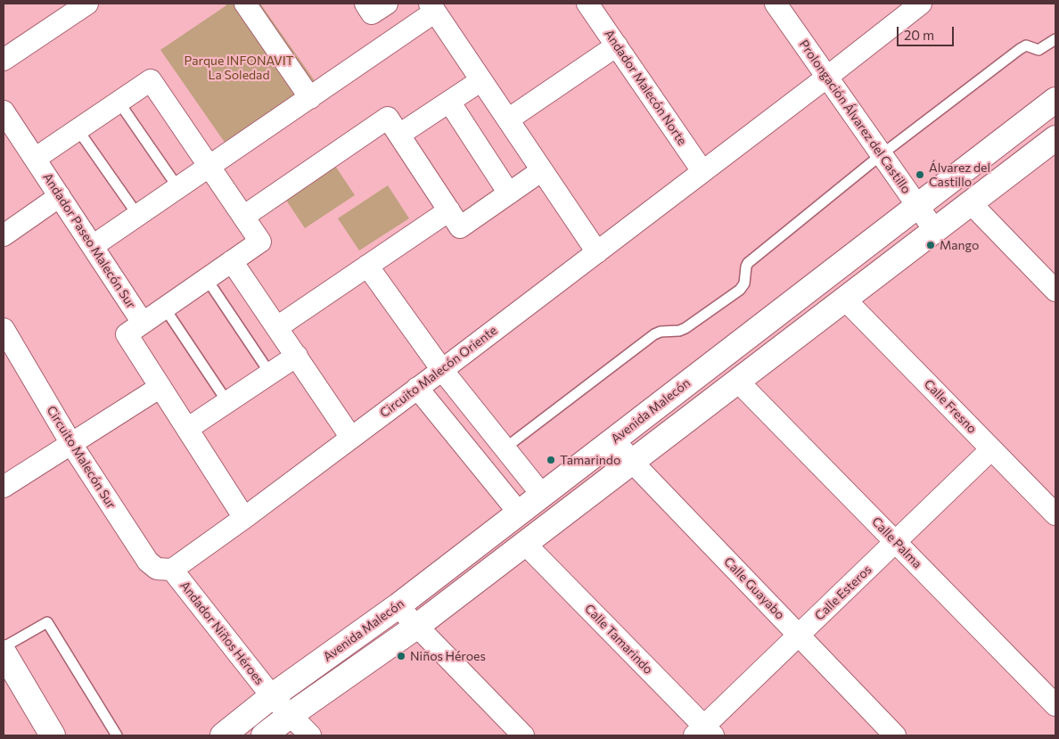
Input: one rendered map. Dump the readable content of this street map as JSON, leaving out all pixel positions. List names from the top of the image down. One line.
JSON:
{"streets":{"street":["Andador Malecón Norte","Prolongación Álvarez del Castillo","Andador Paseo Malecón Sur","Circuito Malecón Oriente","Calle Fresno","Avenida Malecón","Circuito Malecón Sur","Calle Palma","Calle Guayabo","Calle Esteros","Andador Niños Héroes","Calle Tamarindo"]},"crossings":[["Andador Malecón Norte","Circuito Malecón Oriente"],["Prolongación Álvarez del Castillo","Circuito Malecón Oriente"],["Prolongación Álvarez del Castillo","Avenida Malecón"],["Circuito Malecón Oriente","Circuito Malecón Sur"],["Circuito Malecón Oriente","Andador Niños Héroes"],["Calle Fresno","Calle Esteros"],["Avenida Malecón","Calle Guayabo"],["Avenida Malecón","Andador Niños Héroes"],["Circuito Malecón Sur","Andador Niños Héroes"],["Calle Palma","Calle Esteros"],["Calle Guayabo","Calle Esteros"],["Calle Esteros","Calle Tamarindo"]],"parks":["Parque INFONAVIT La Soledad"],"places":["Álvarez del Castillo","Mango","Tamarindo","Niños Héroes"],"scale_bar":"20 m"}
